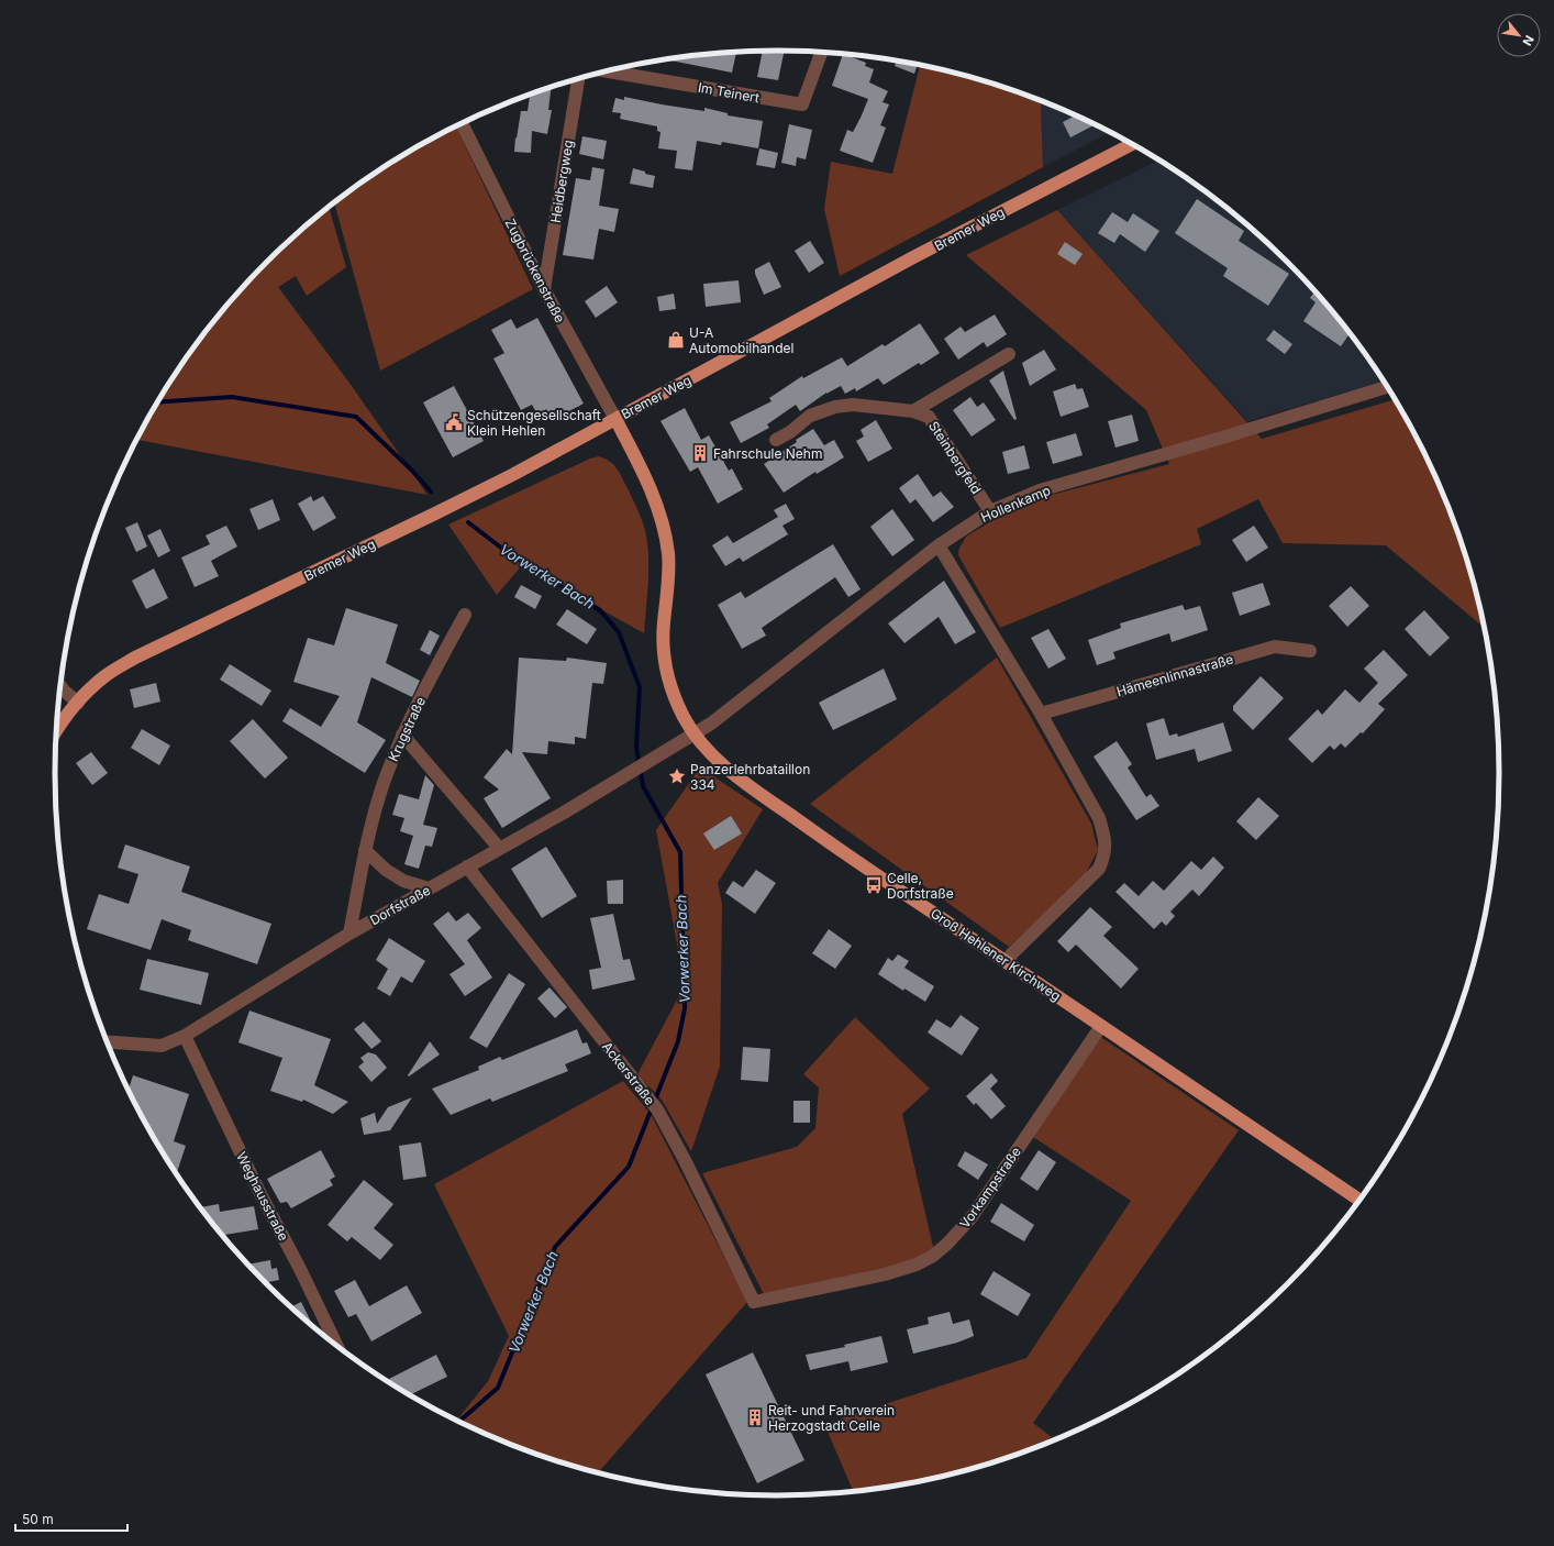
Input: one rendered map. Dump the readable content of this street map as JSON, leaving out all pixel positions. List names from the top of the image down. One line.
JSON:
{"streets":{"main road":["Bremer Weg","Groß Hehlener Kirchweg"],"street":["Im Teinert","Heidbergweg","Zugbrückenstraße","Steinbergfeld","Hollenkamp","Hämeenlinnastraße","Krugstraße","Dorfstraße","Ackerstraße","Vorkampstraße","Weghausstraße"]},"crossings":[["Heidbergweg","Zugbrückenstraße"],["Bremer Weg","Zugbrückenstraße"],["Bremer Weg","Groß Hehlener Kirchweg"],["Zugbrückenstraße","Groß Hehlener Kirchweg"],["Steinbergfeld","Hollenkamp"],["Hollenkamp","Dorfstraße"],["Hollenkamp","Groß Hehlener Kirchweg"],["Krugstraße","Dorfstraße"],["Dorfstraße","Groß Hehlener Kirchweg"],["Dorfstraße","Ackerstraße"],["Dorfstraße","Weghausstraße"],["Groß Hehlener Kirchweg","Vorkampstraße"],["Ackerstraße","Vorkampstraße"]],"water":["Vorwerker Bach"],"places":{"shop":["U-A Automobilhandel"],"public building":["Schützengesellschaft Klein Hehlen"],"building":["Fahrschule Nehm","Reit- und Fahrverein Herzogstadt Celle"],"place":["Panzerlehrbataillon 334"],"bus stop":["Celle, Dorfstraße"]},"scale_bar":"50 m","north":"bottom right"}
